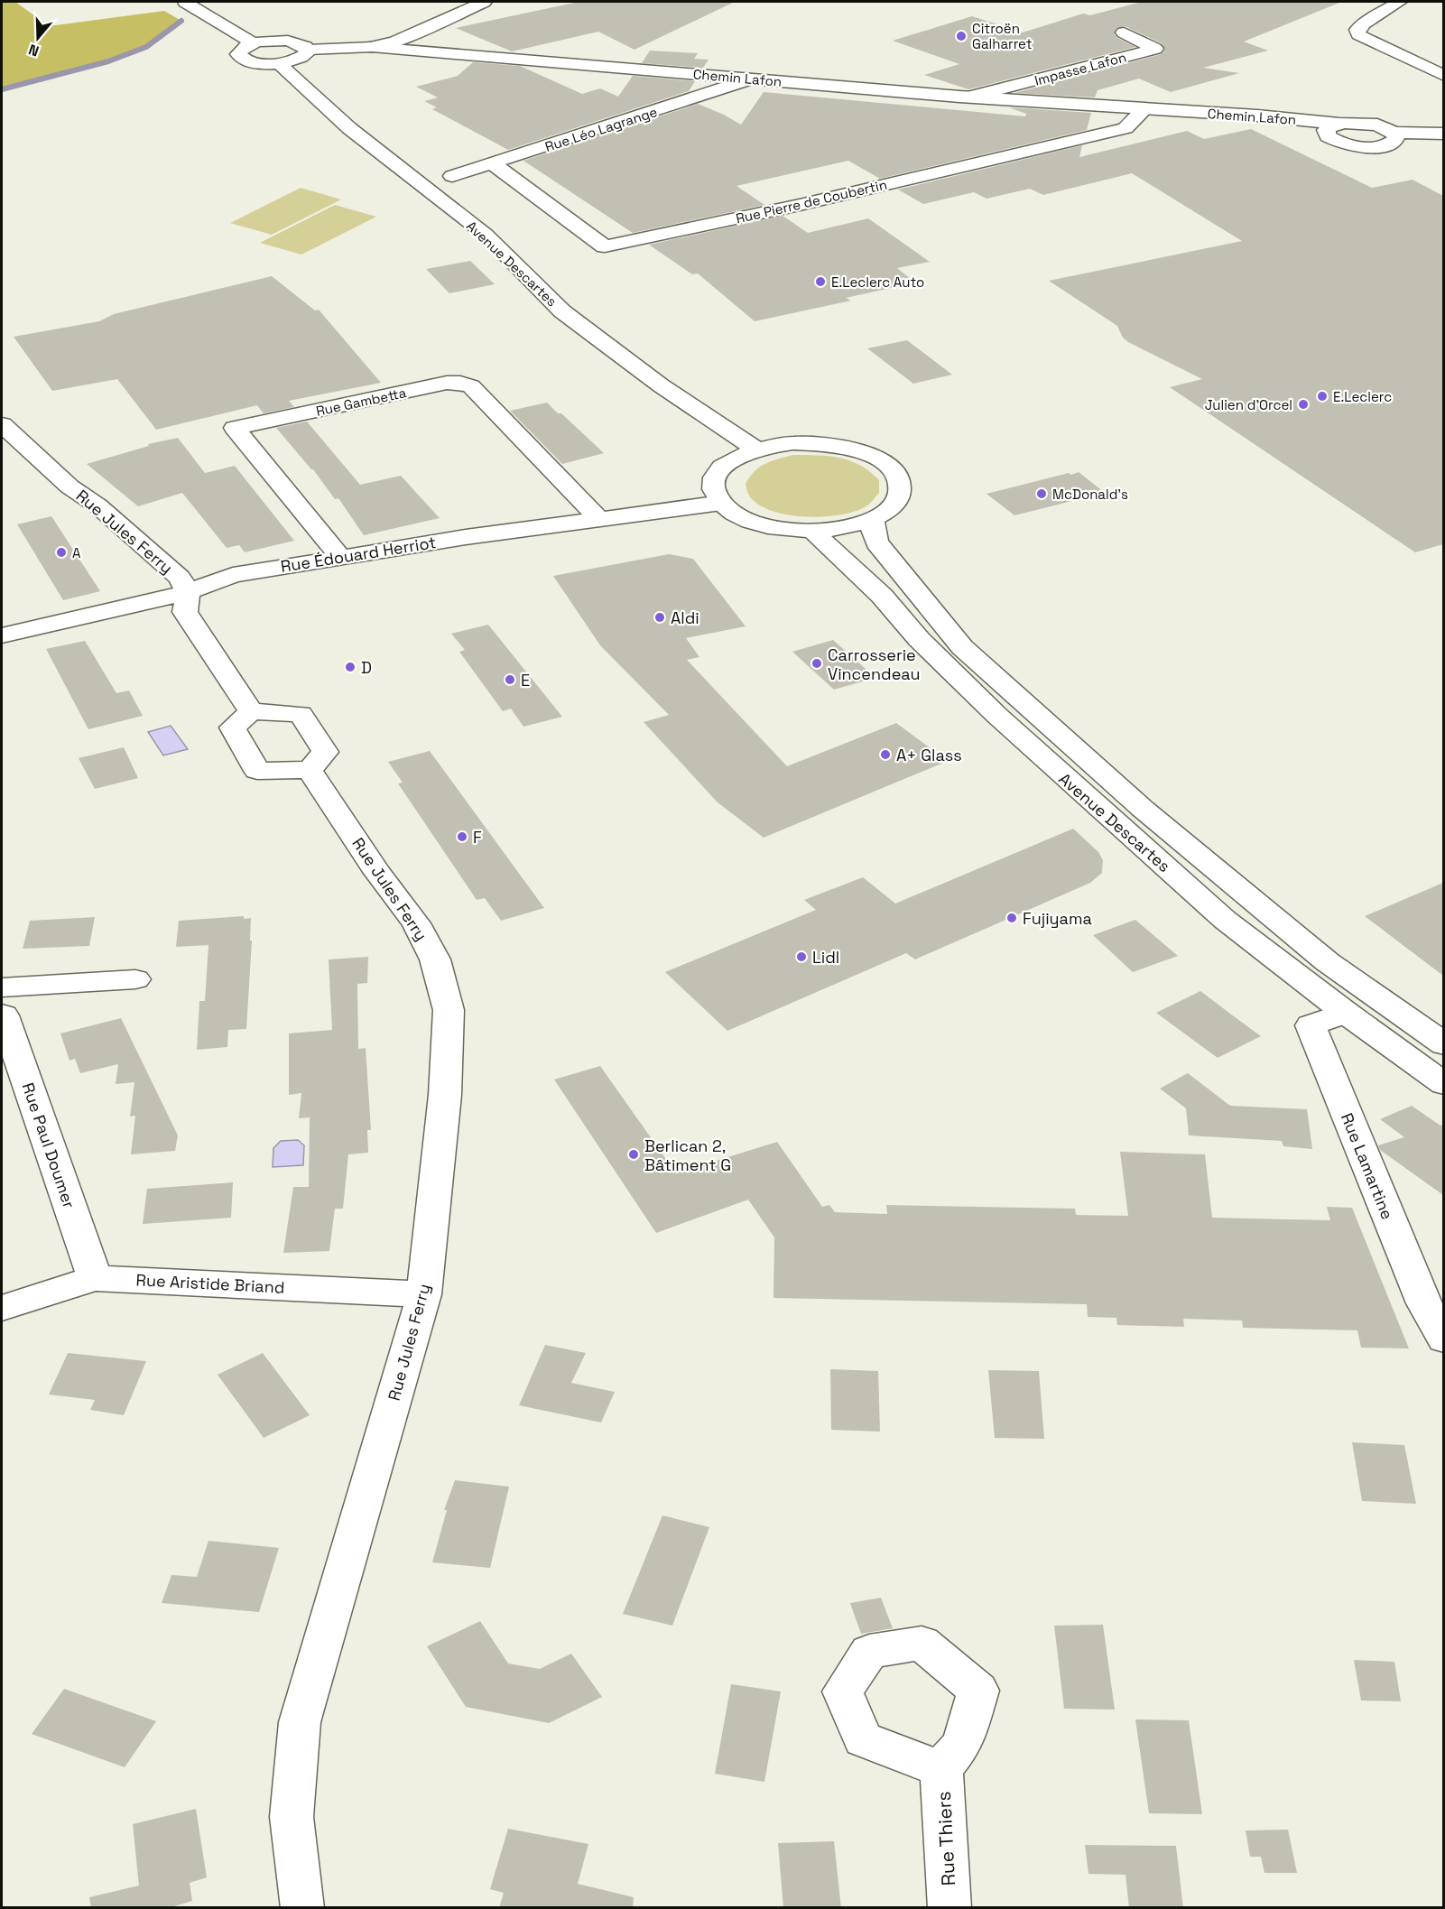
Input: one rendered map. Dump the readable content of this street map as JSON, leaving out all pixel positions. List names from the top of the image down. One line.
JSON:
{"streets":{"street":["Impasse Lafon","Chemin Lafon","Rue Léo Lagrange","Rue Pierre de Coubertin","Avenue Descartes","Rue Gambetta","Rue Jules Ferry","Rue Édouard Herriot","Rue Paul Doumer","Rue Lamartine","Rue Aristide Briand","Rue Thiers"]},"crossings":[["Impasse Lafon","Chemin Lafon"],["Chemin Lafon","Rue Léo Lagrange"],["Chemin Lafon","Rue Pierre de Coubertin"],["Rue Léo Lagrange","Rue Pierre de Coubertin"],["Avenue Descartes","Rue Lamartine"],["Rue Gambetta","Rue Édouard Herriot"],["Rue Jules Ferry","Rue Édouard Herriot"],["Rue Jules Ferry","Rue Aristide Briand"],["Rue Paul Doumer","Rue Aristide Briand"]],"places":["Citroën Galharret","E.Leclerc Auto","E.Leclerc","Julien d'Orcel","McDonald's","A","Aldi","Carrosserie Vincendeau","D","E","A+ Glass","F","Fujiyama","Lidl","Berlican 2, Bâtiment G"],"north":"bottom"}
